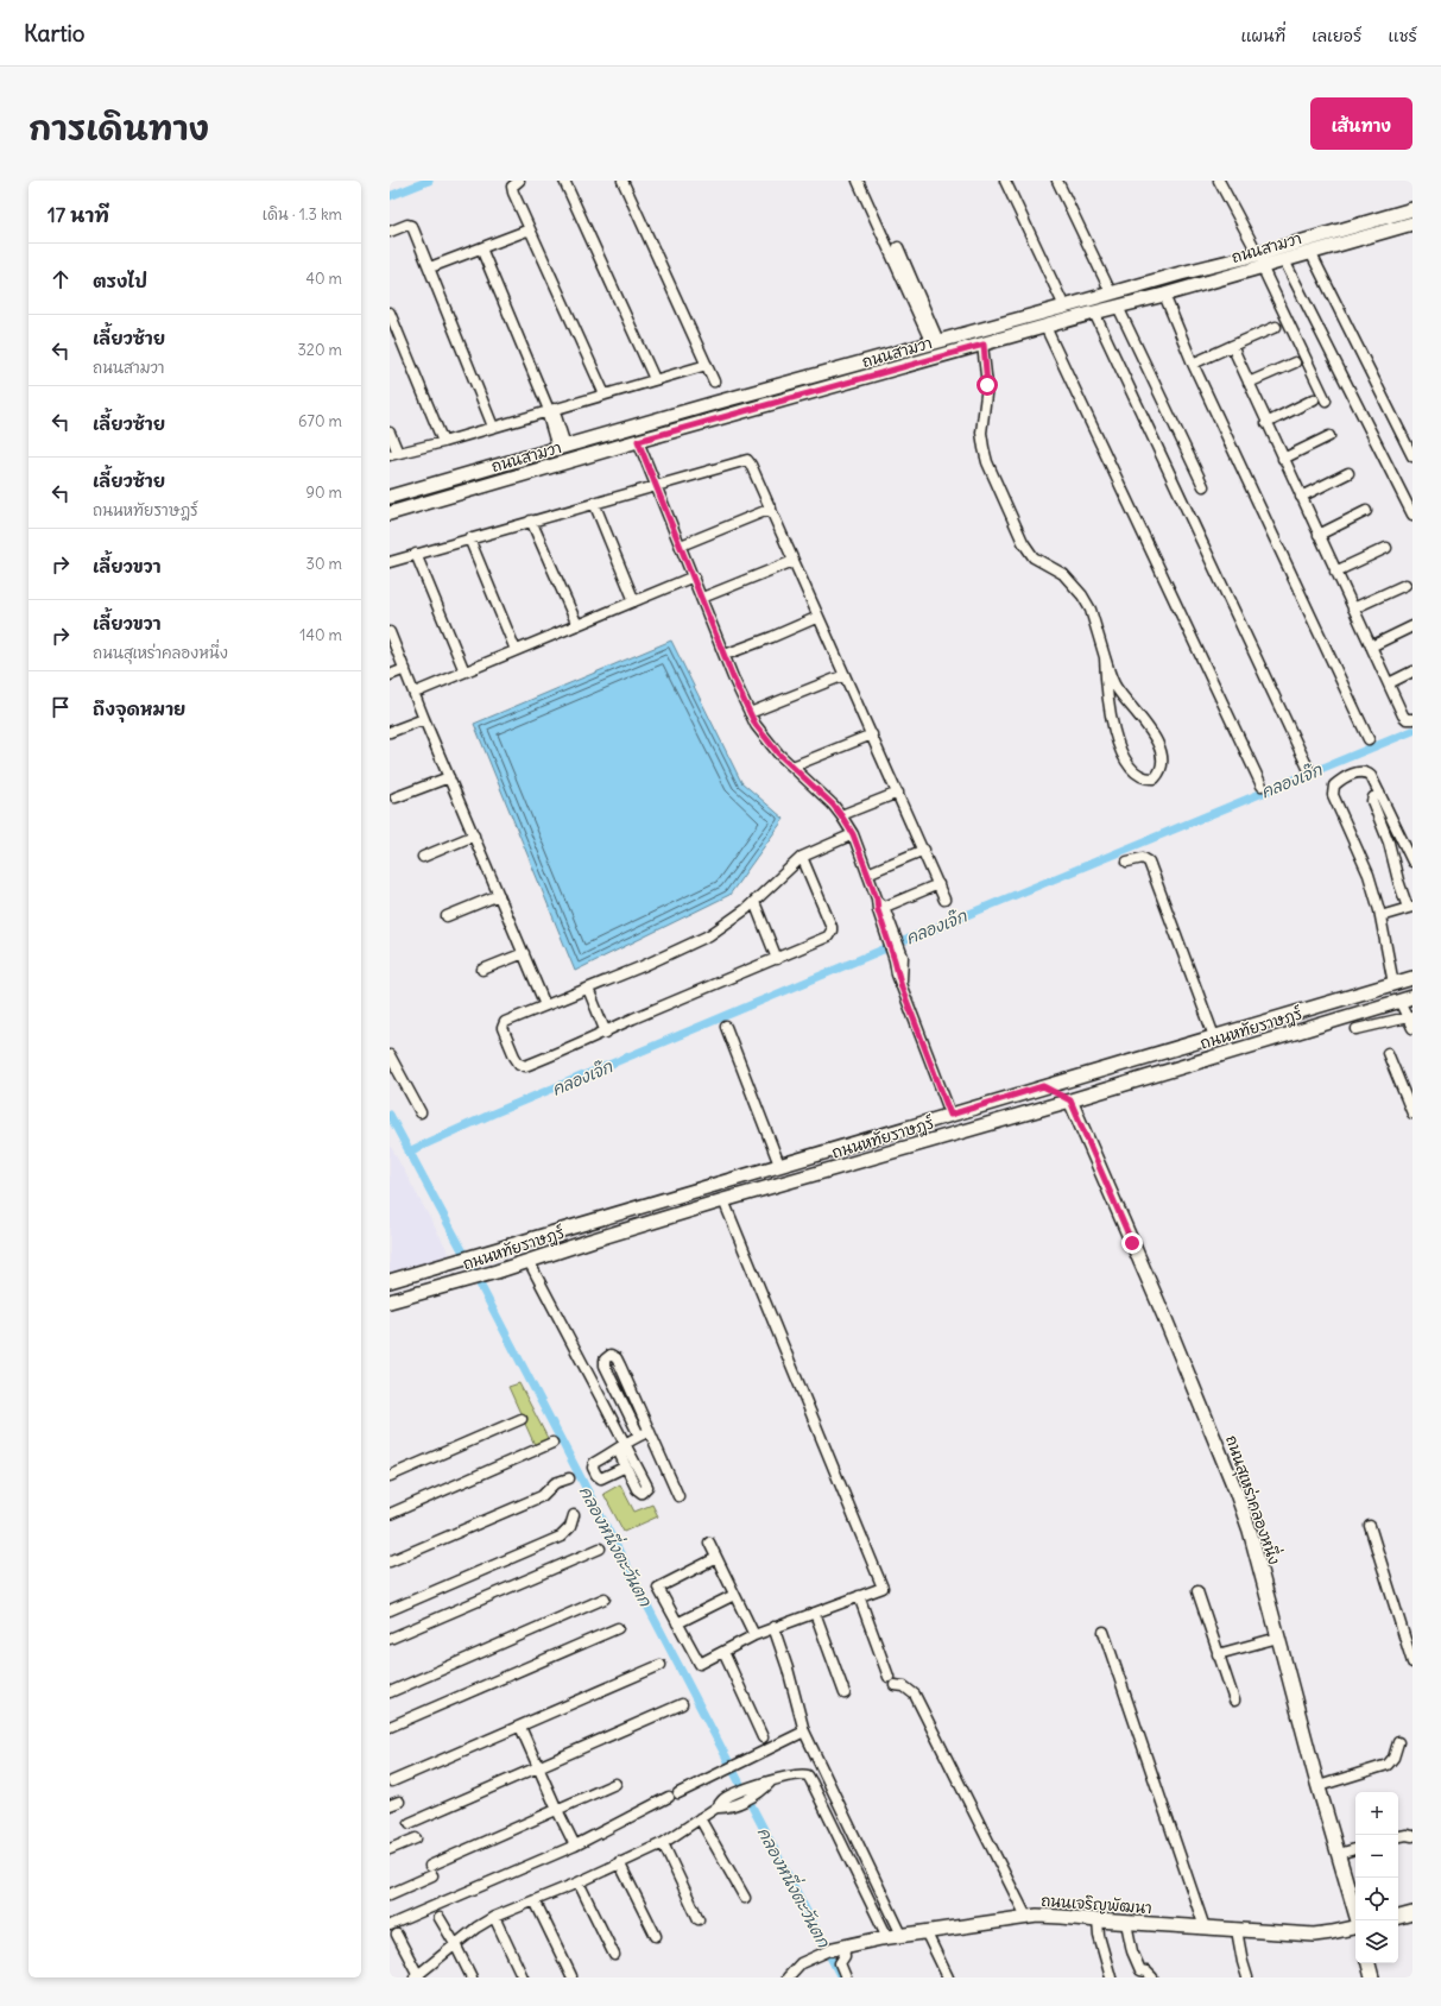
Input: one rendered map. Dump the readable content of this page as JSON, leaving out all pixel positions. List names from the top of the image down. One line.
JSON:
{"streets":{"main road":["ถนนสามวา","ถนนหทัยราษฎร์","ถนนสุเหร่าคลองหนึ่ง","ถนนเจริญพัฒนา"]},"crossings":[["ถนนหทัยราษฎร์","ถนนสุเหร่าคลองหนึ่ง"]],"water":["คลองเจ๊ก","คลองหนึ่งตะวันตก"],"page":{"header":"Kartio","nav":["แผนที่","เลเยอร์","แชร์"],"title":"การเดินทาง","buttons":"เส้นทาง","heading":["17 นาที","เดิน · 1.3 km"],"list":[["ตรงไป","40 m"],["เลี้ยวซ้าย","ถนนสามวา","320 m"],["เลี้ยวซ้าย","670 m"],["เลี้ยวซ้าย","ถนนหทัยราษฎร์","90 m"],["เลี้ยวขวา","30 m"],["เลี้ยวขวา","ถนนสุเหร่าคลองหนึ่ง","140 m"],"ถึงจุดหมาย"],"map_buttons":["+","−"]}}
